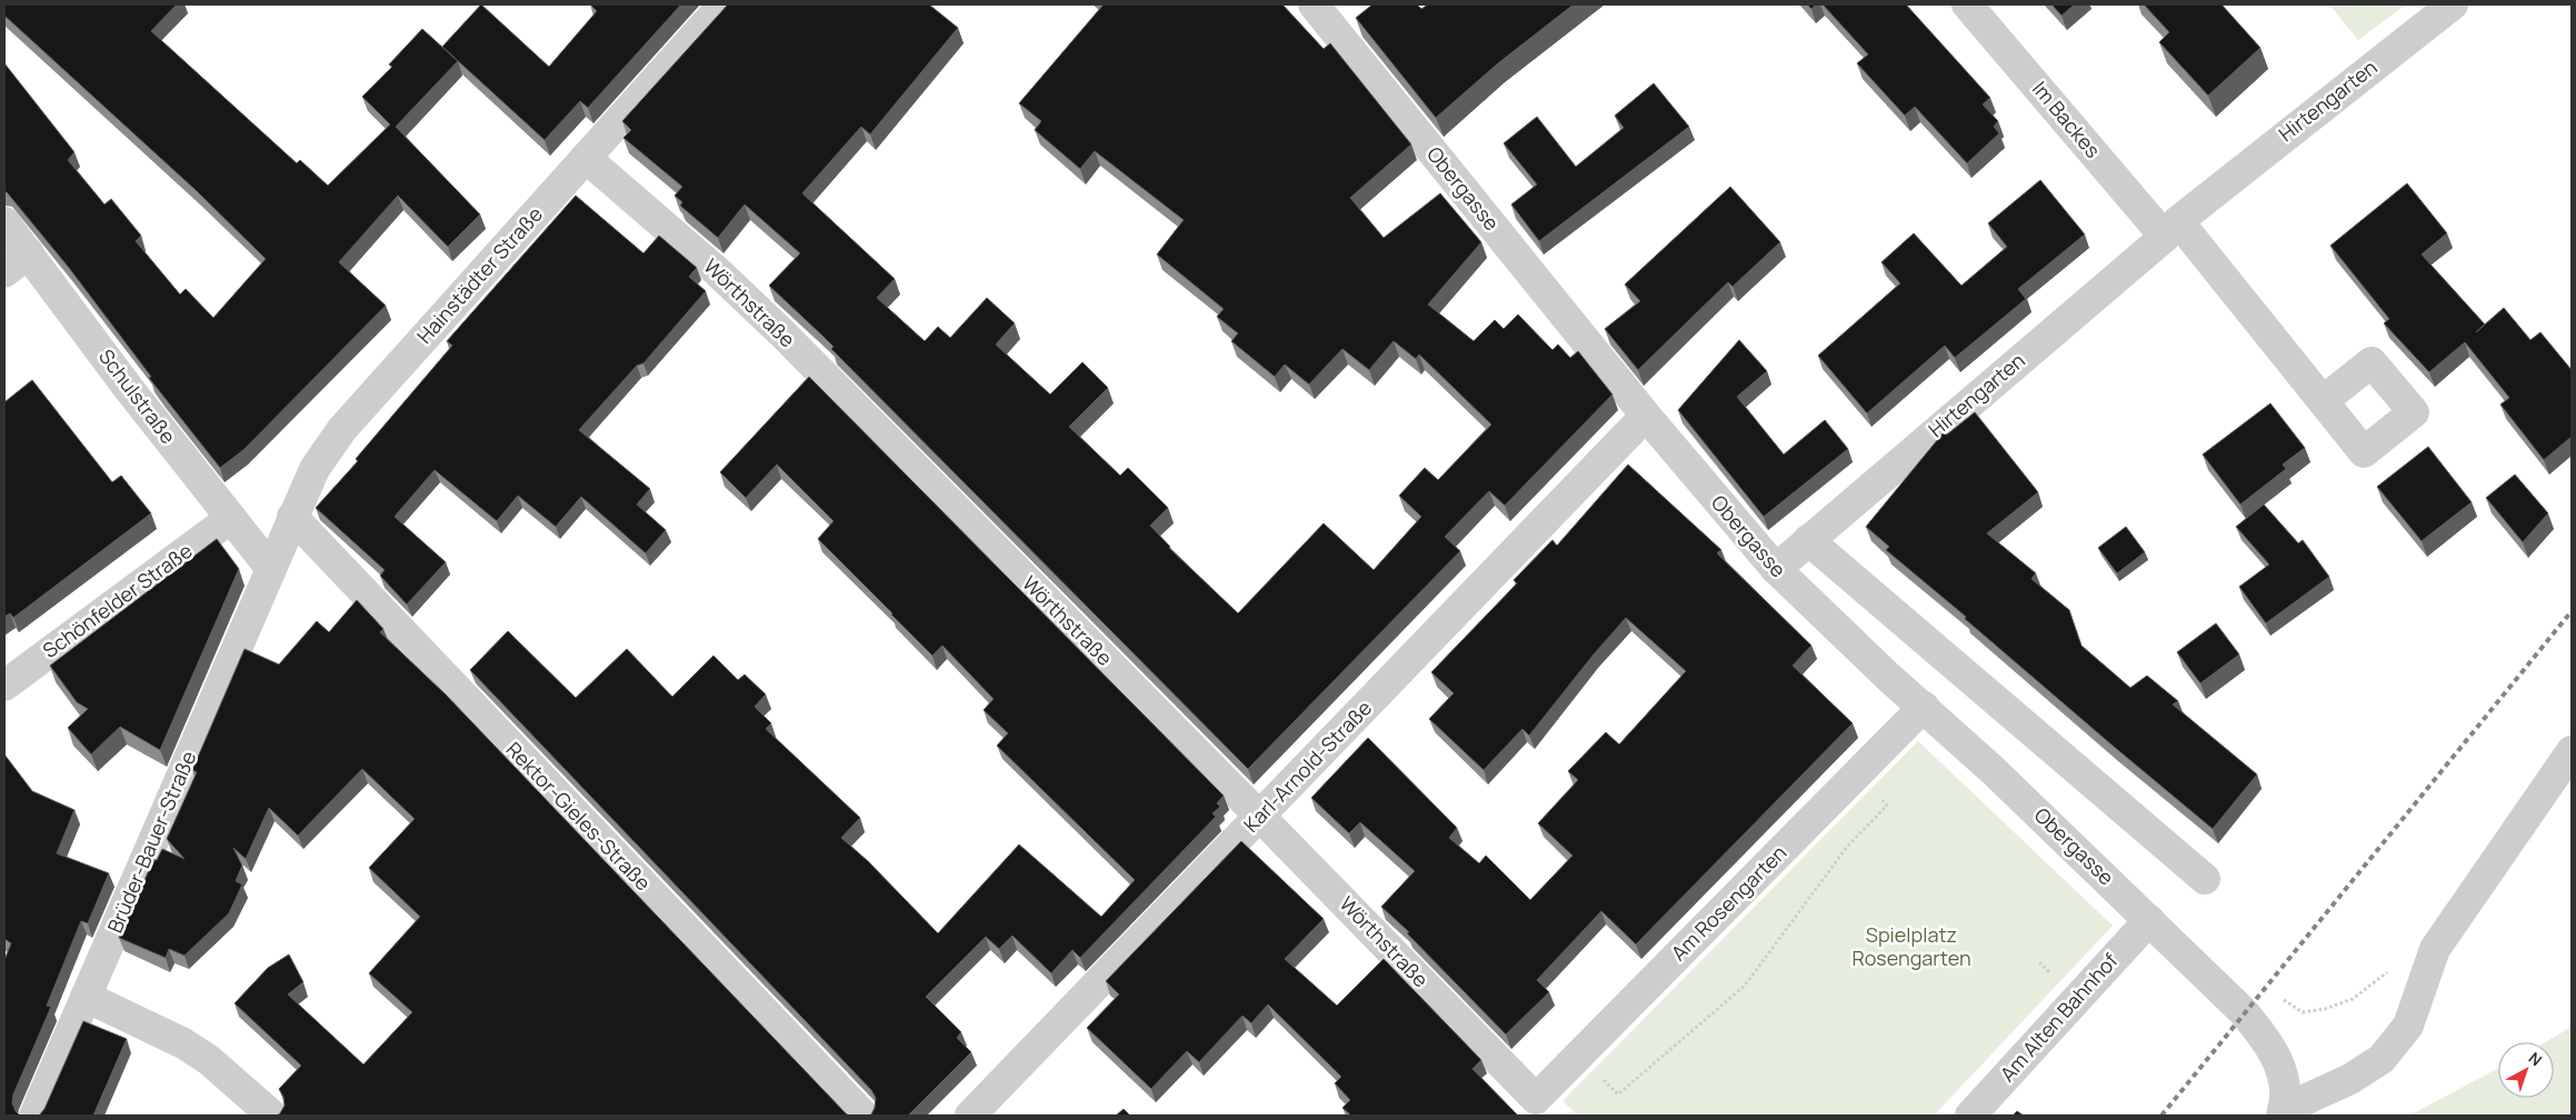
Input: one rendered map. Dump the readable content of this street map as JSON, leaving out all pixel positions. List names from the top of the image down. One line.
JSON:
{"streets":{"street":["Hirtengarten","Im Backes","Obergasse","Hainstädter Straße","Wörthstraße","Schulstraße","Schönfelder Straße","Karl-Arnold-Straße","Rektor-Gieles-Straße","Brüder-Bauer-Straße","Am Rosengarten","Am Alten Bahnhof"]},"crossings":[["Hirtengarten","Im Backes"],["Hirtengarten","Obergasse"],["Obergasse","Karl-Arnold-Straße"],["Obergasse","Am Rosengarten"],["Obergasse","Am Alten Bahnhof"],["Hainstädter Straße","Wörthstraße"],["Hainstädter Straße","Schulstraße"],["Hainstädter Straße","Rektor-Gieles-Straße"],["Hainstädter Straße","Brüder-Bauer-Straße"],["Wörthstraße","Karl-Arnold-Straße"],["Wörthstraße","Am Rosengarten"],["Schulstraße","Schönfelder Straße"],["Schulstraße","Brüder-Bauer-Straße"]],"parks":["Spielplatz Rosengarten"],"north":"top right"}
